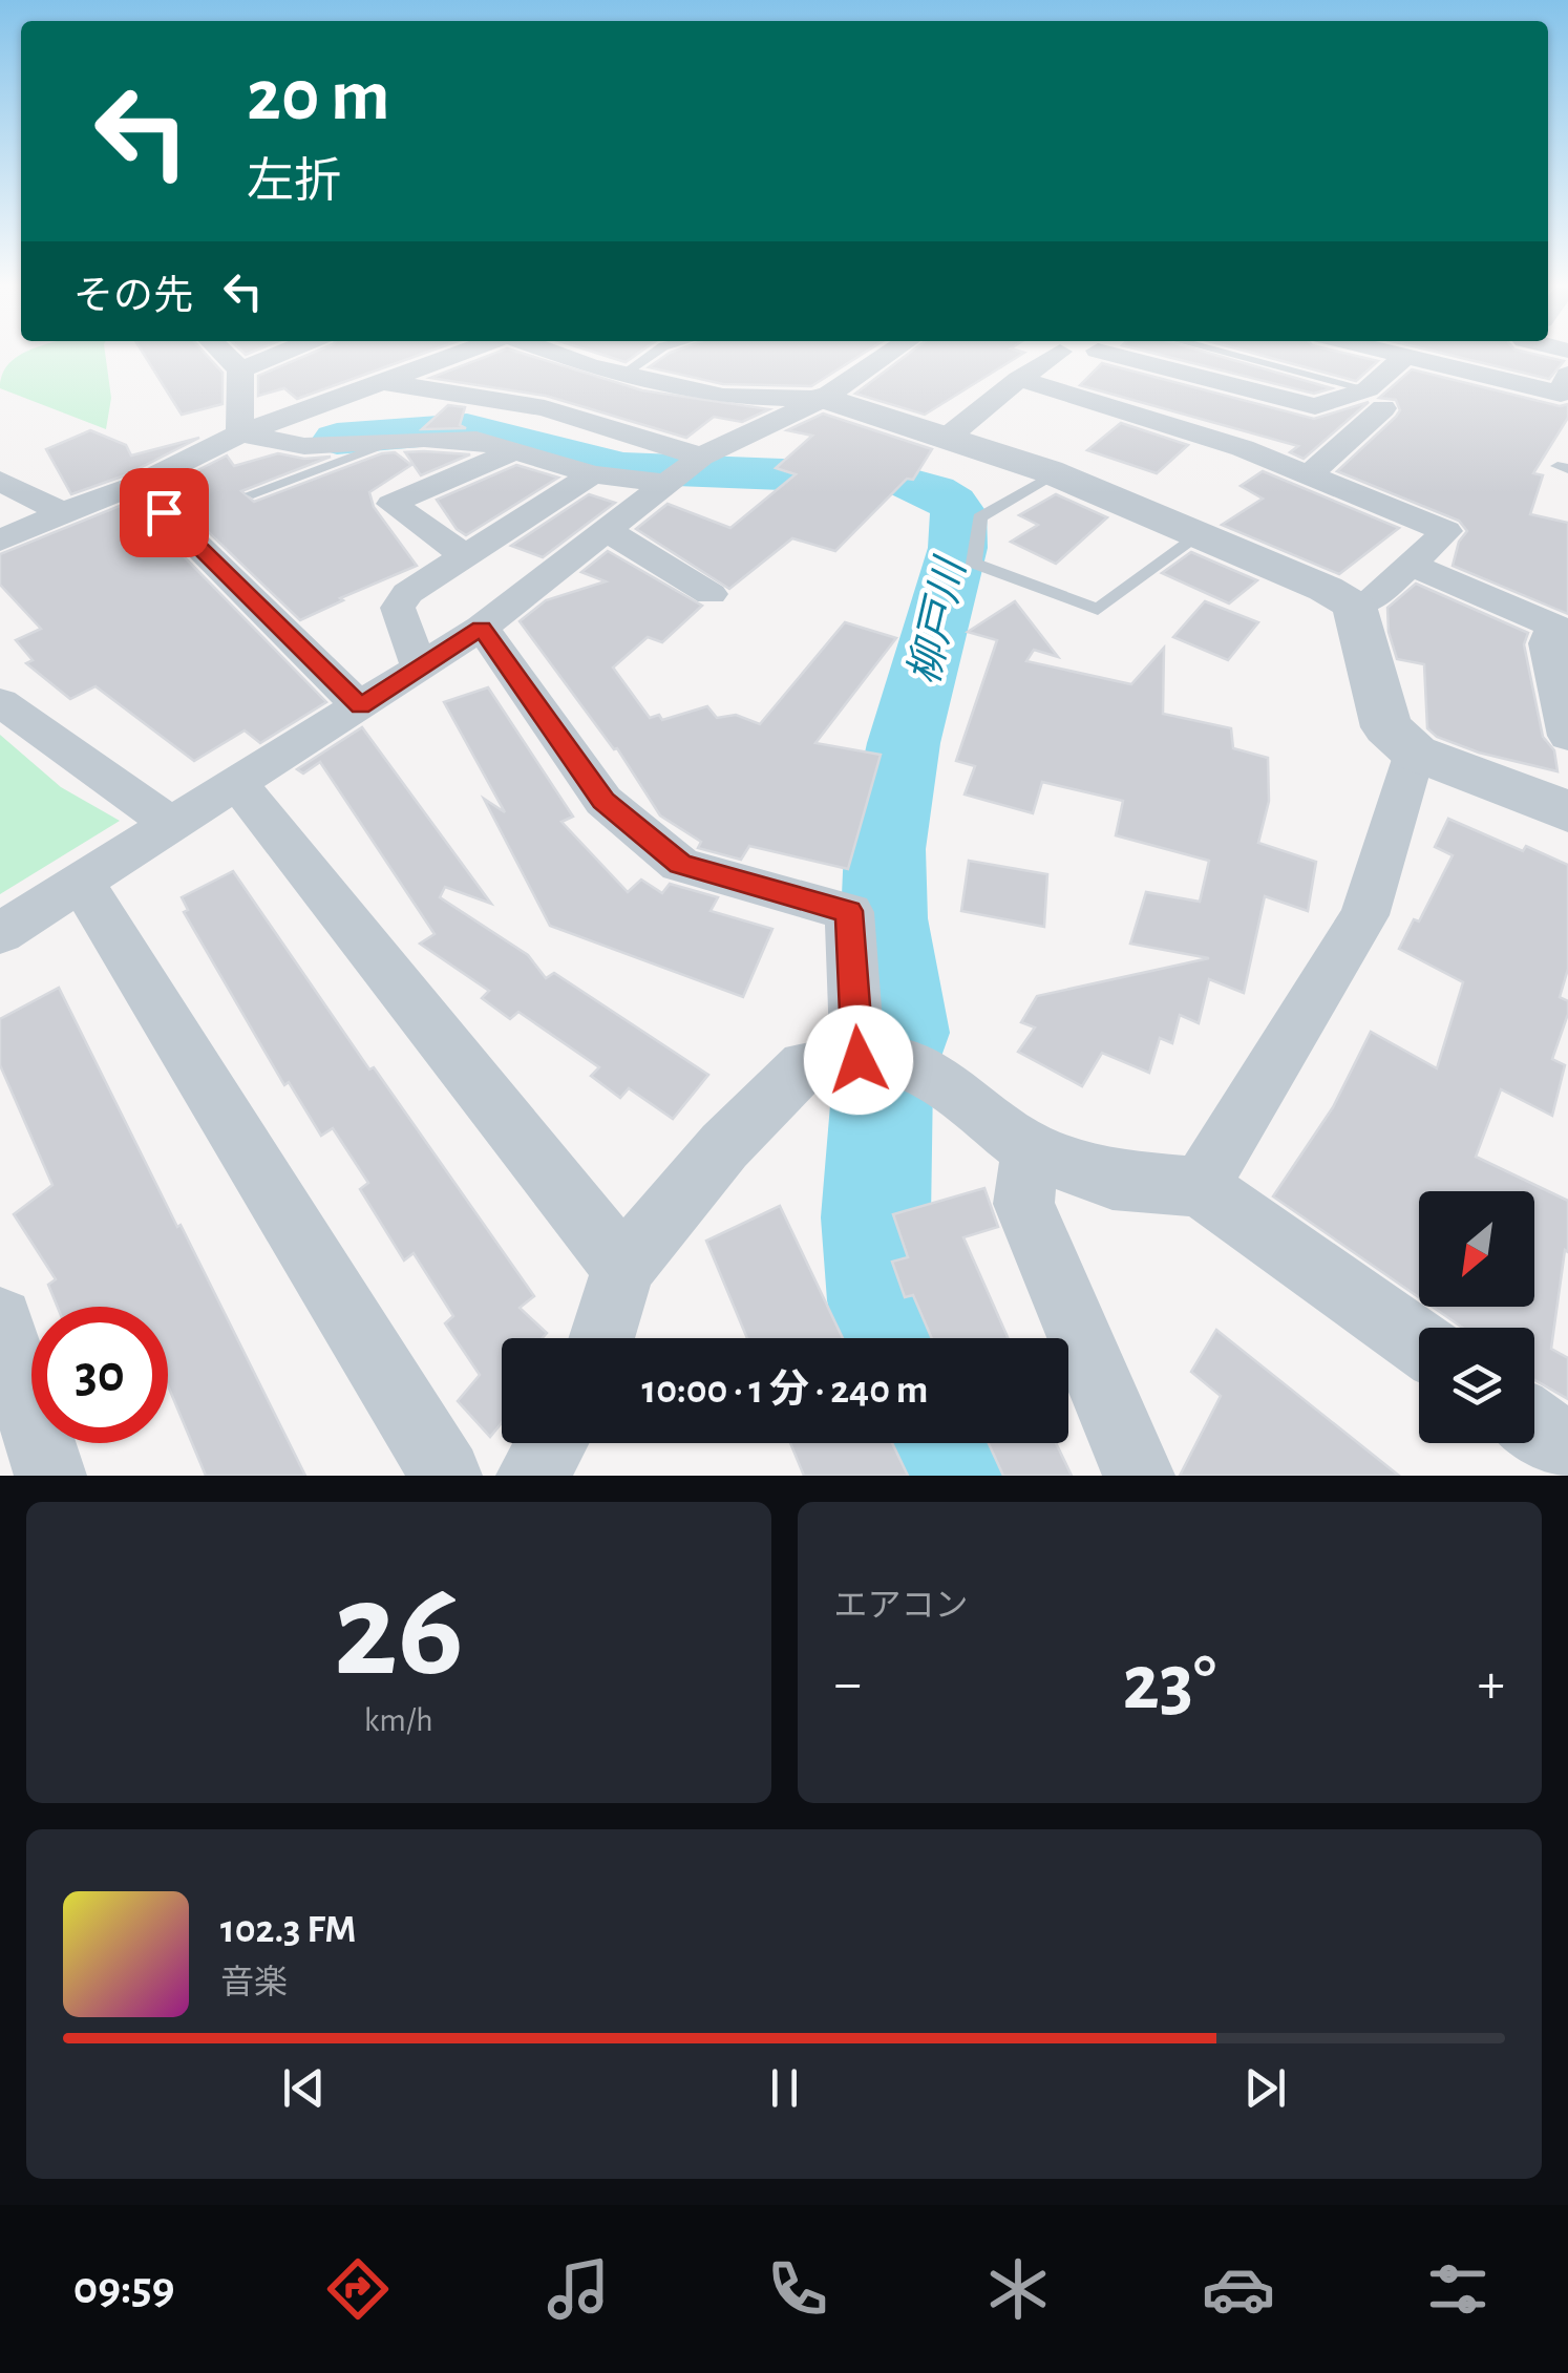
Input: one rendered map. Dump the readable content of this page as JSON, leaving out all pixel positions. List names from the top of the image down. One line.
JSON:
{"water":["柳戸川"],"north":"bottom left","page":{"turn":["20 m","左折"],"then":"その先","limit":"30","trip":"10:00 · 1 分 · 240 m","tile":[["26","km/h"],"エアコン"],"heat":["−","23°","+"],"song":["102.3 FM","音楽"],"tabs":"09:59"}}
